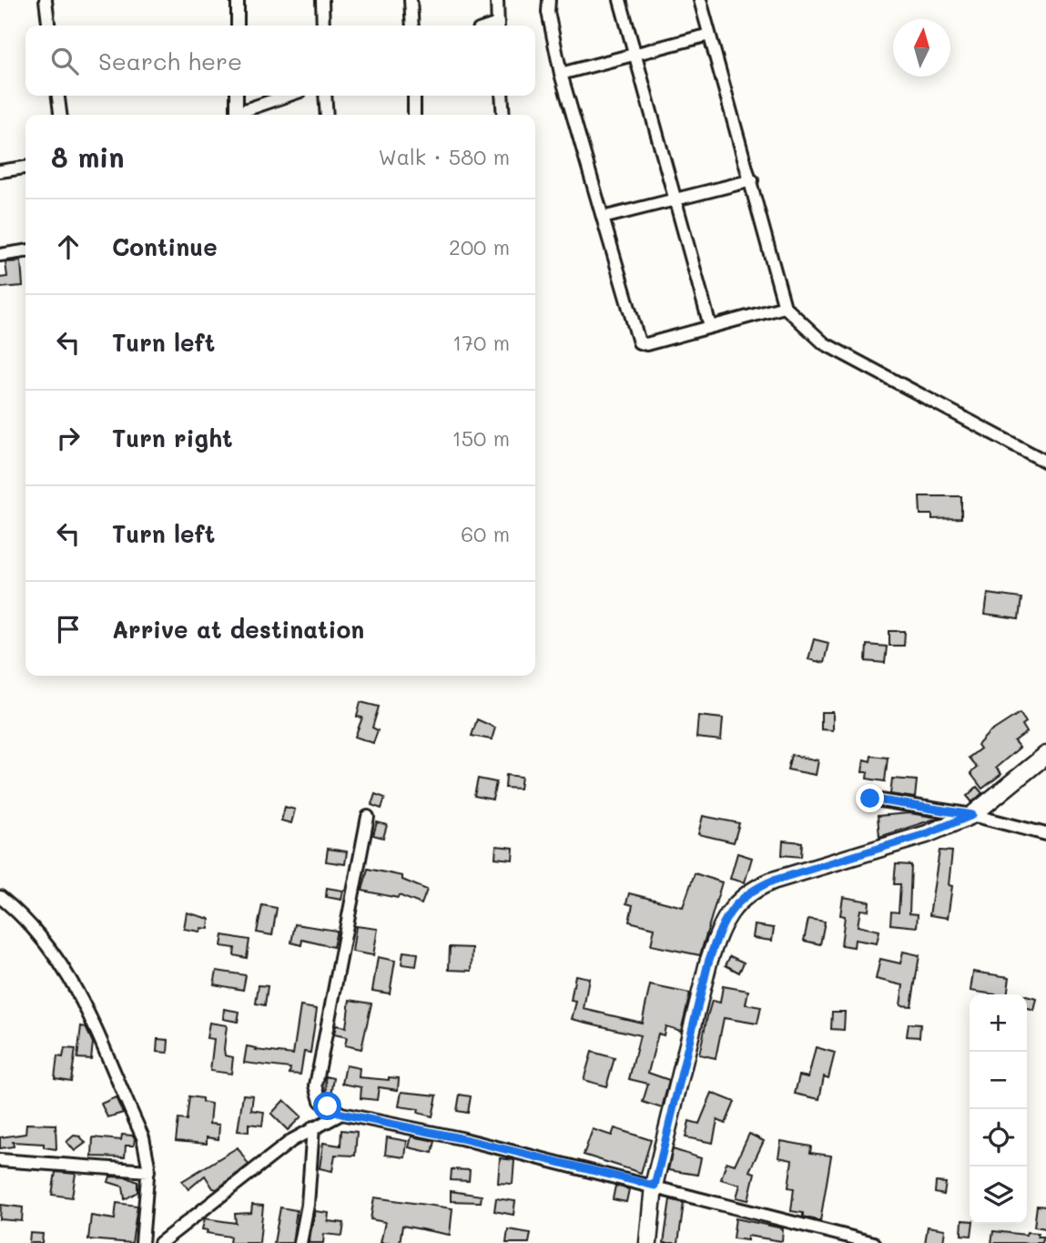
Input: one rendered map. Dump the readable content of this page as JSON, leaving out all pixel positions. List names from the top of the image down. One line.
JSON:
{"north":"top","page":{"search":"Search here","heading":["8 min","Walk · 580 m"],"list":[["Continue","200 m"],["Turn left","170 m"],["Turn right","150 m"],["Turn left","60 m"],"Arrive at destination"],"map_buttons":["+","−"]}}
